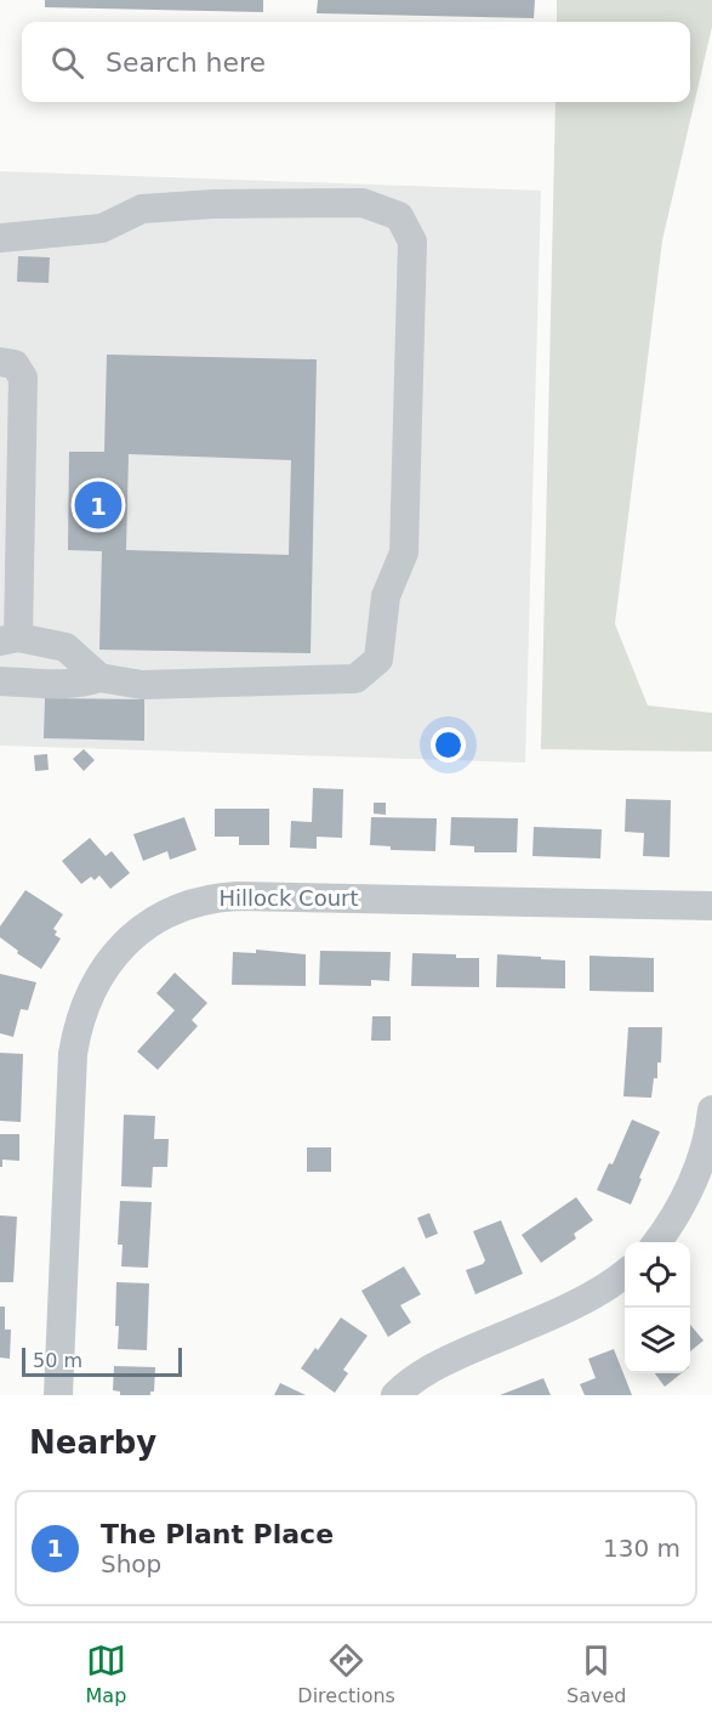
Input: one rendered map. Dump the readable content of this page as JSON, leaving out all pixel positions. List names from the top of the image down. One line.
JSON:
{"streets":{"street":["Hillock Court"]},"scale_bar":"50 m","page":{"search":"Search here","pins":"1","scale":"50 m","heading":"Nearby","list":[{"mark":"1","name":"The Plant Place","note":"Shop","value":"130 m"}],"nav":["Map","Directions","Saved"]}}
